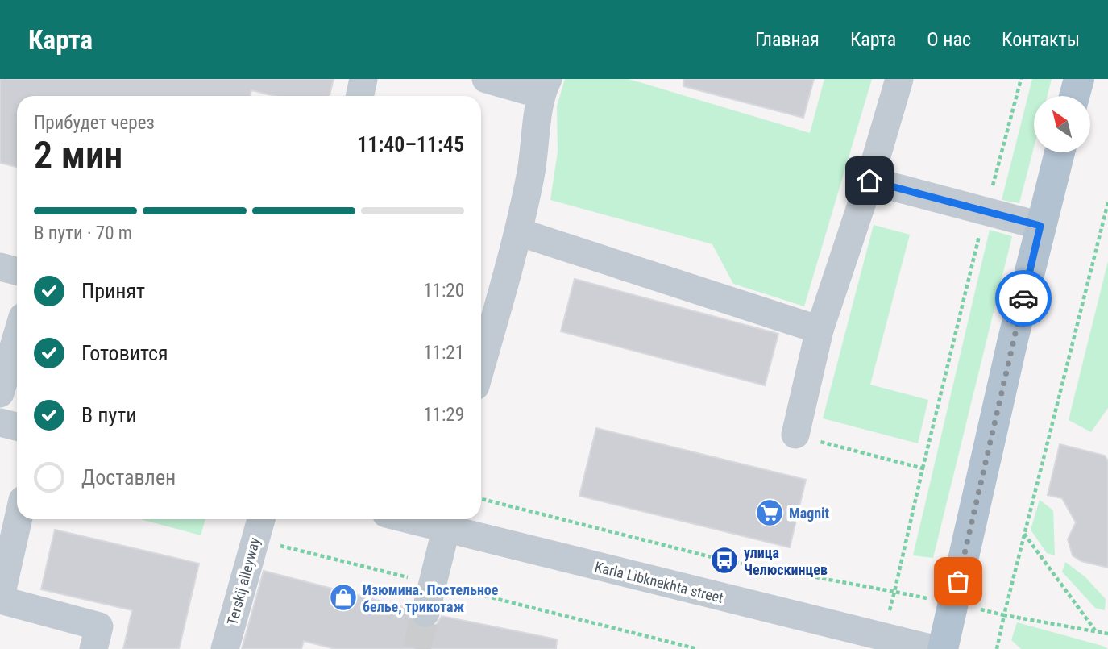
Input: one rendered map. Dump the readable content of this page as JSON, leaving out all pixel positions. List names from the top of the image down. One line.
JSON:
{"streets":{"street":["Terskij alleyway","Karla Libknekhta street"]},"places":{"supermarket":["Magnit"],"bus stop":["улица Челюскинцев"],"shop":["Изюмина. Постельное белье, трикотаж"]},"north":"top left","page":{"header":"Карта","nav":["Главная","Карта","О нас","Контакты"],"heading":["2 мин","Прибудет через","11:40–11:45"],"bar":"В пути · 70 m","list":[["Принят","11:20"],["Готовится","11:21"],["В пути","11:29"],"Доставлен"]}}
